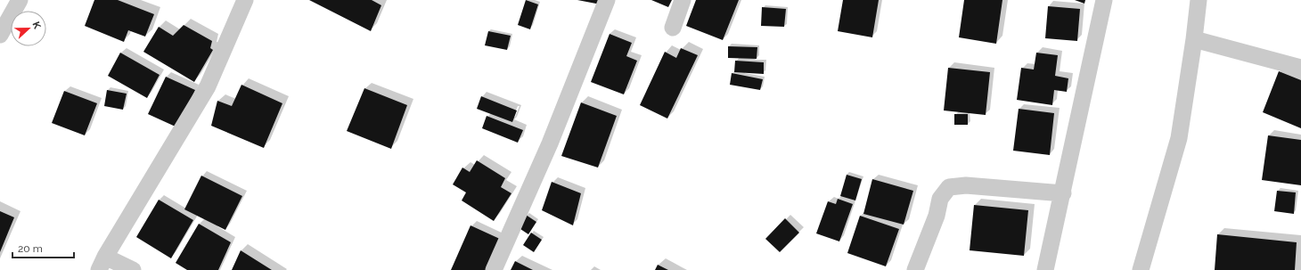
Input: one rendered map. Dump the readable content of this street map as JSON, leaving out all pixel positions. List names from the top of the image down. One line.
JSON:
{"scale_bar":"20 m","north":"right"}
